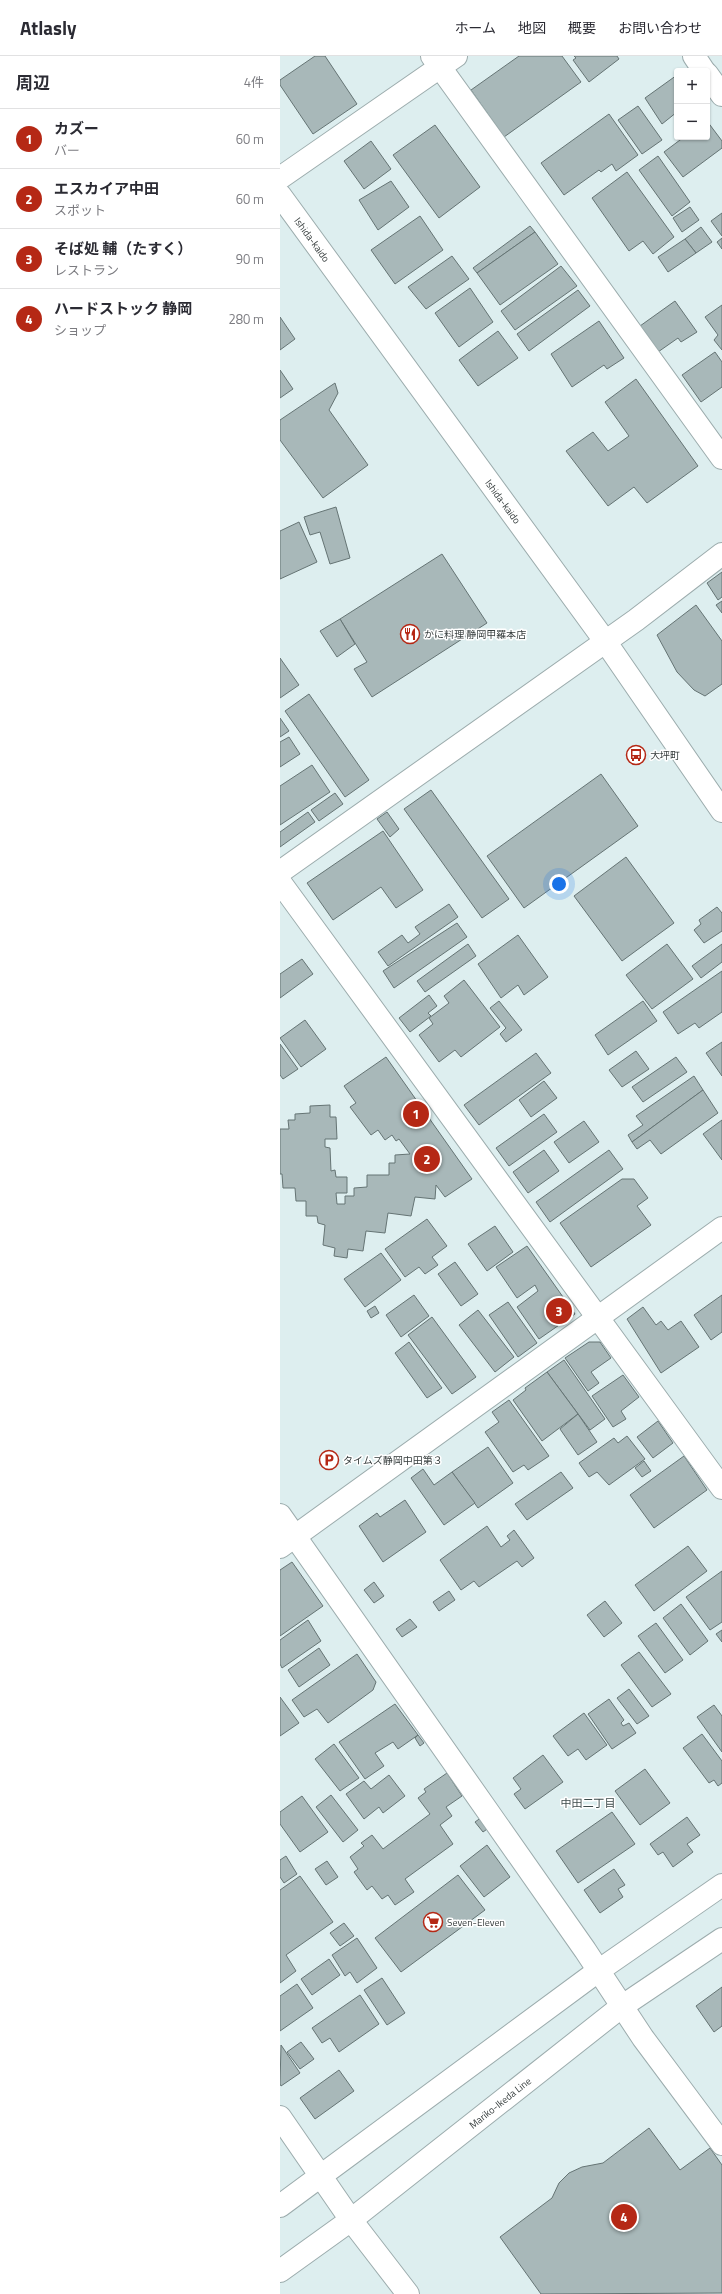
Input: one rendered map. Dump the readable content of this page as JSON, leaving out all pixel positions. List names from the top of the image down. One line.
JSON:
{"streets":{"street":["Ishida-kaido","Mariko-Ikeda Line"]},"districts":["中田二丁目"],"places":{"restaurant":["かに料理 静岡甲羅本店"],"bus stop":["大坪町"],"parking":["タイムズ静岡中田第３"],"supermarket":["Seven-Eleven"]},"page":{"header":"Atlasly","nav":["ホーム","地図","概要","お問い合わせ"],"heading":["周辺","4件"],"map_buttons":["+","−"],"list":[{"mark":"1","name":"カズー","note":"バー","value":"60 m"},{"mark":"2","name":"エスカイア中田","note":"スポット","value":"60 m"},{"mark":"3","name":"そば処 輔（たすく）","note":"レストラン","value":"90 m"},{"mark":"4","name":"ハードストック 静岡","note":"ショップ","value":"280 m"}],"pins":["1","2","3","4"]}}
